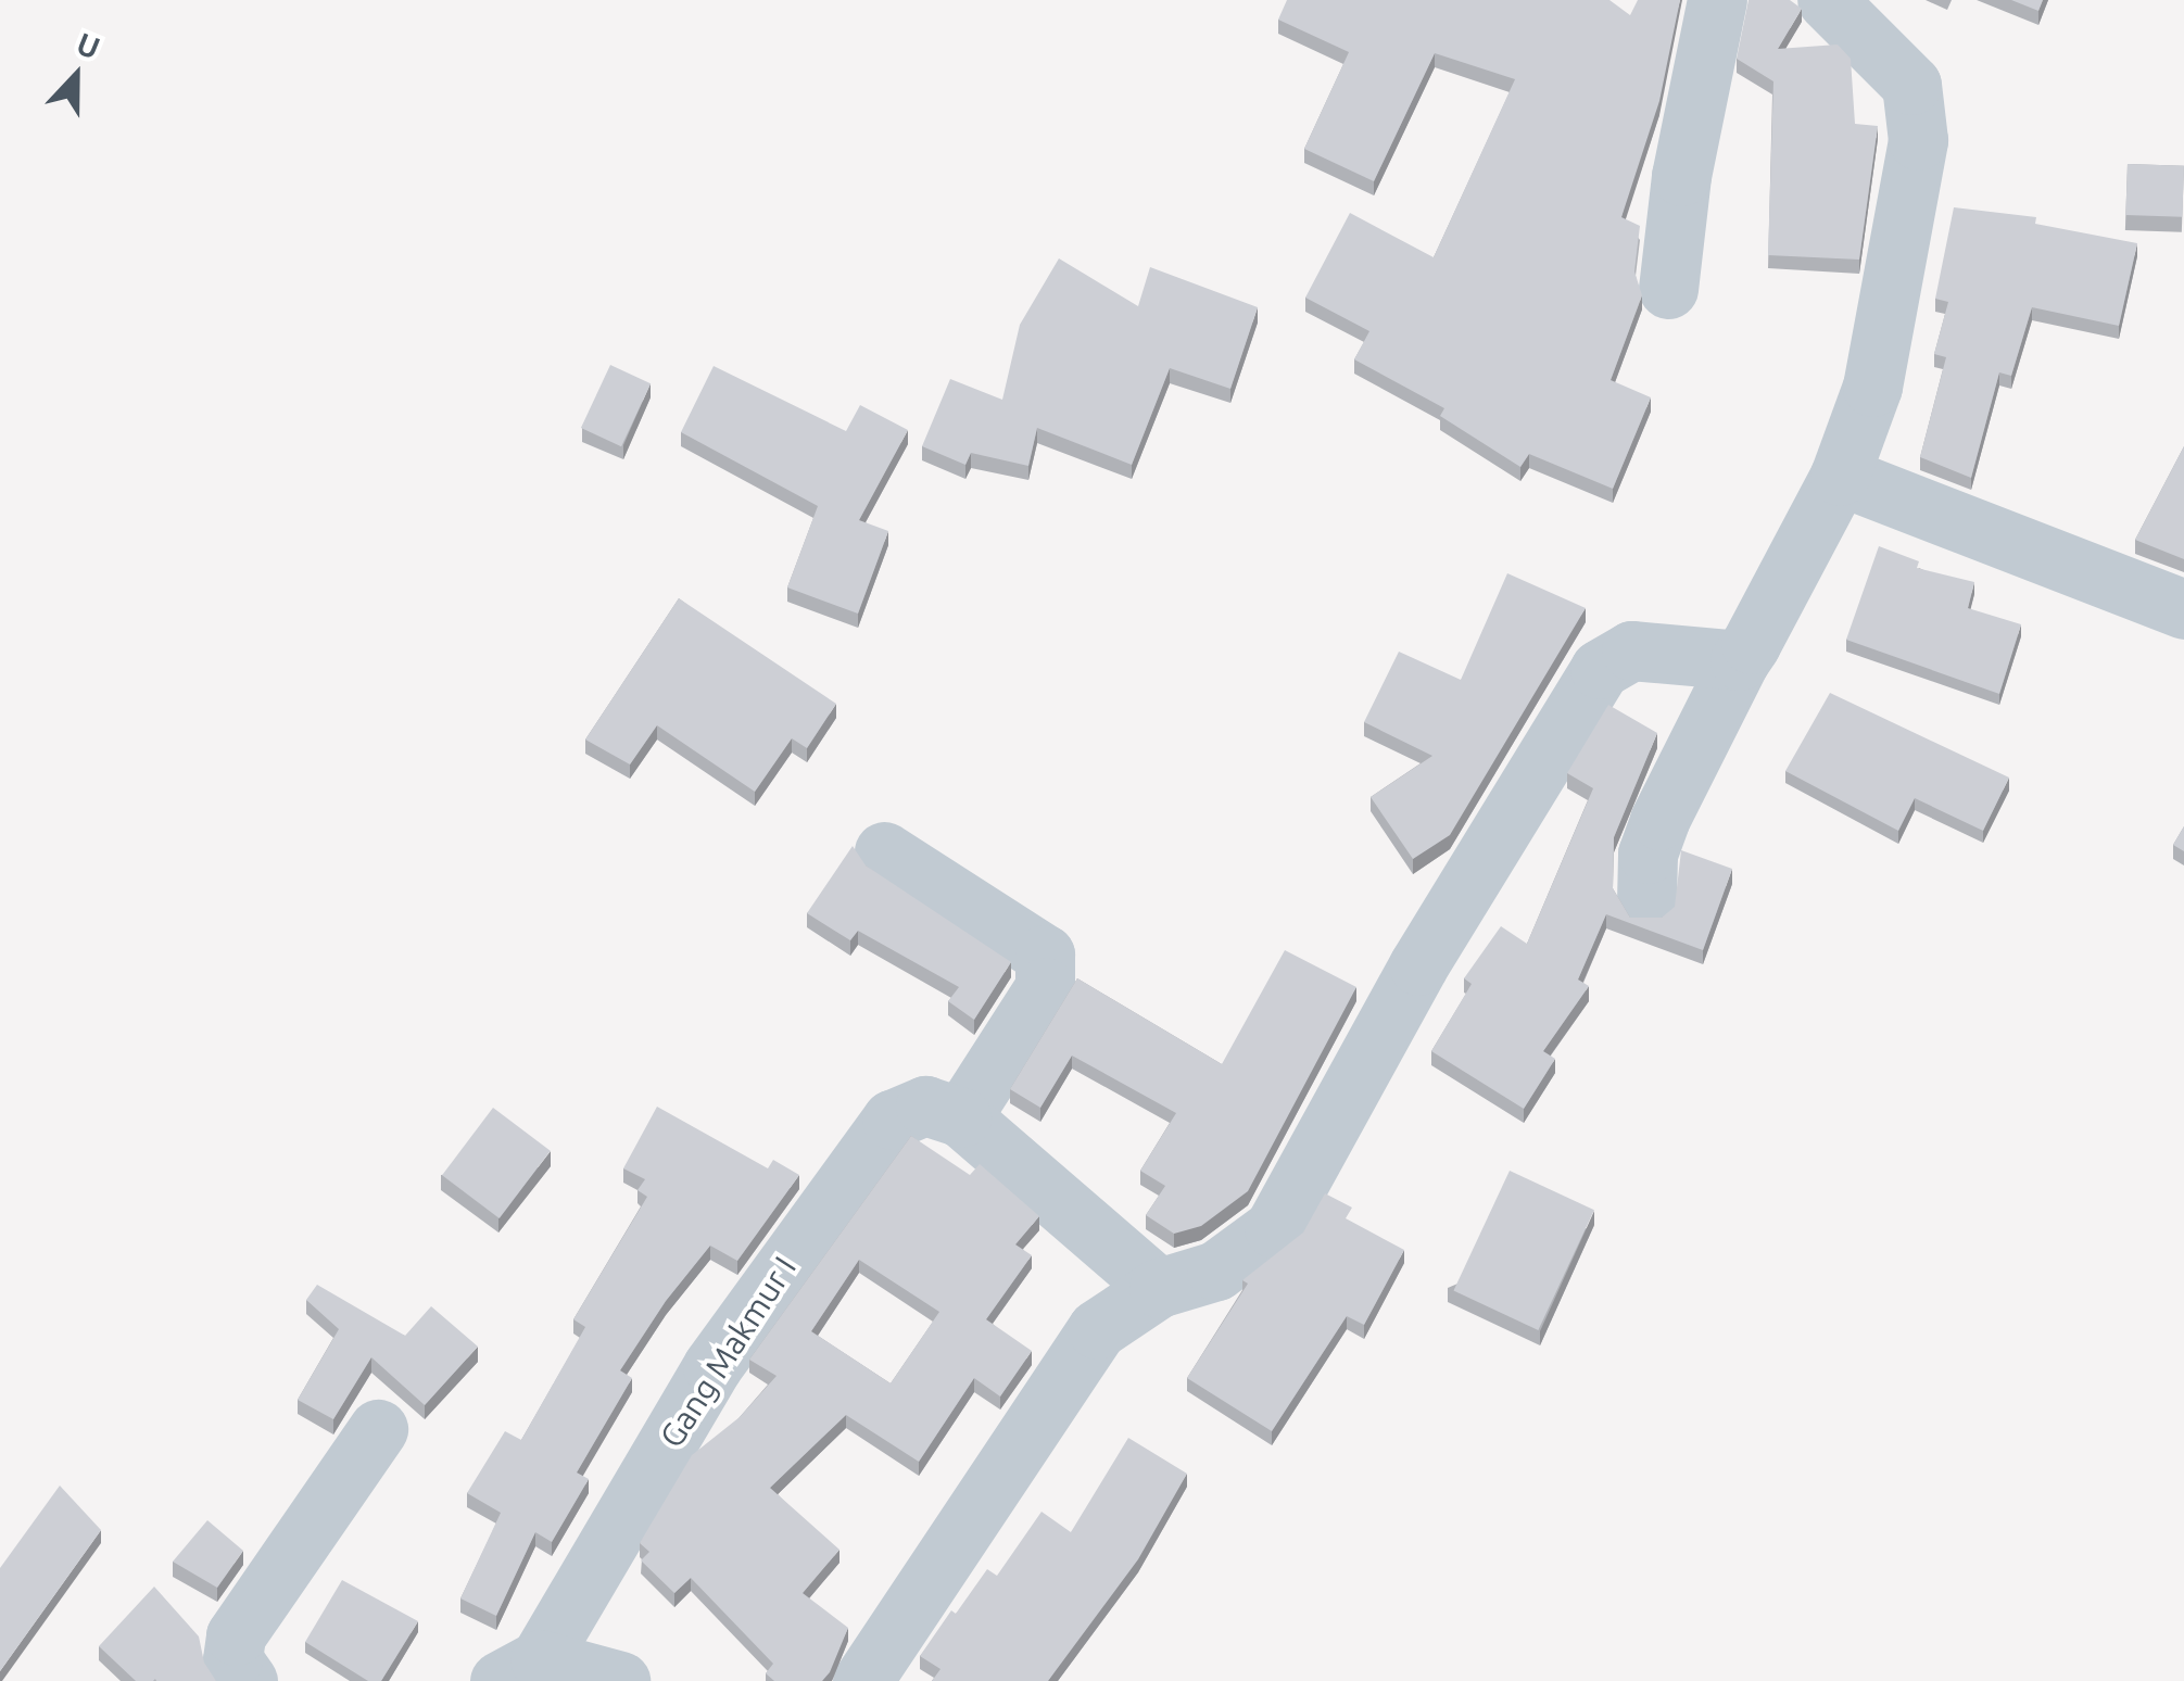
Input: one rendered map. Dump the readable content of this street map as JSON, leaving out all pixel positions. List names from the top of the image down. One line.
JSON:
{"streets":{"street":["Gang Makmur I"]},"north":"top"}
